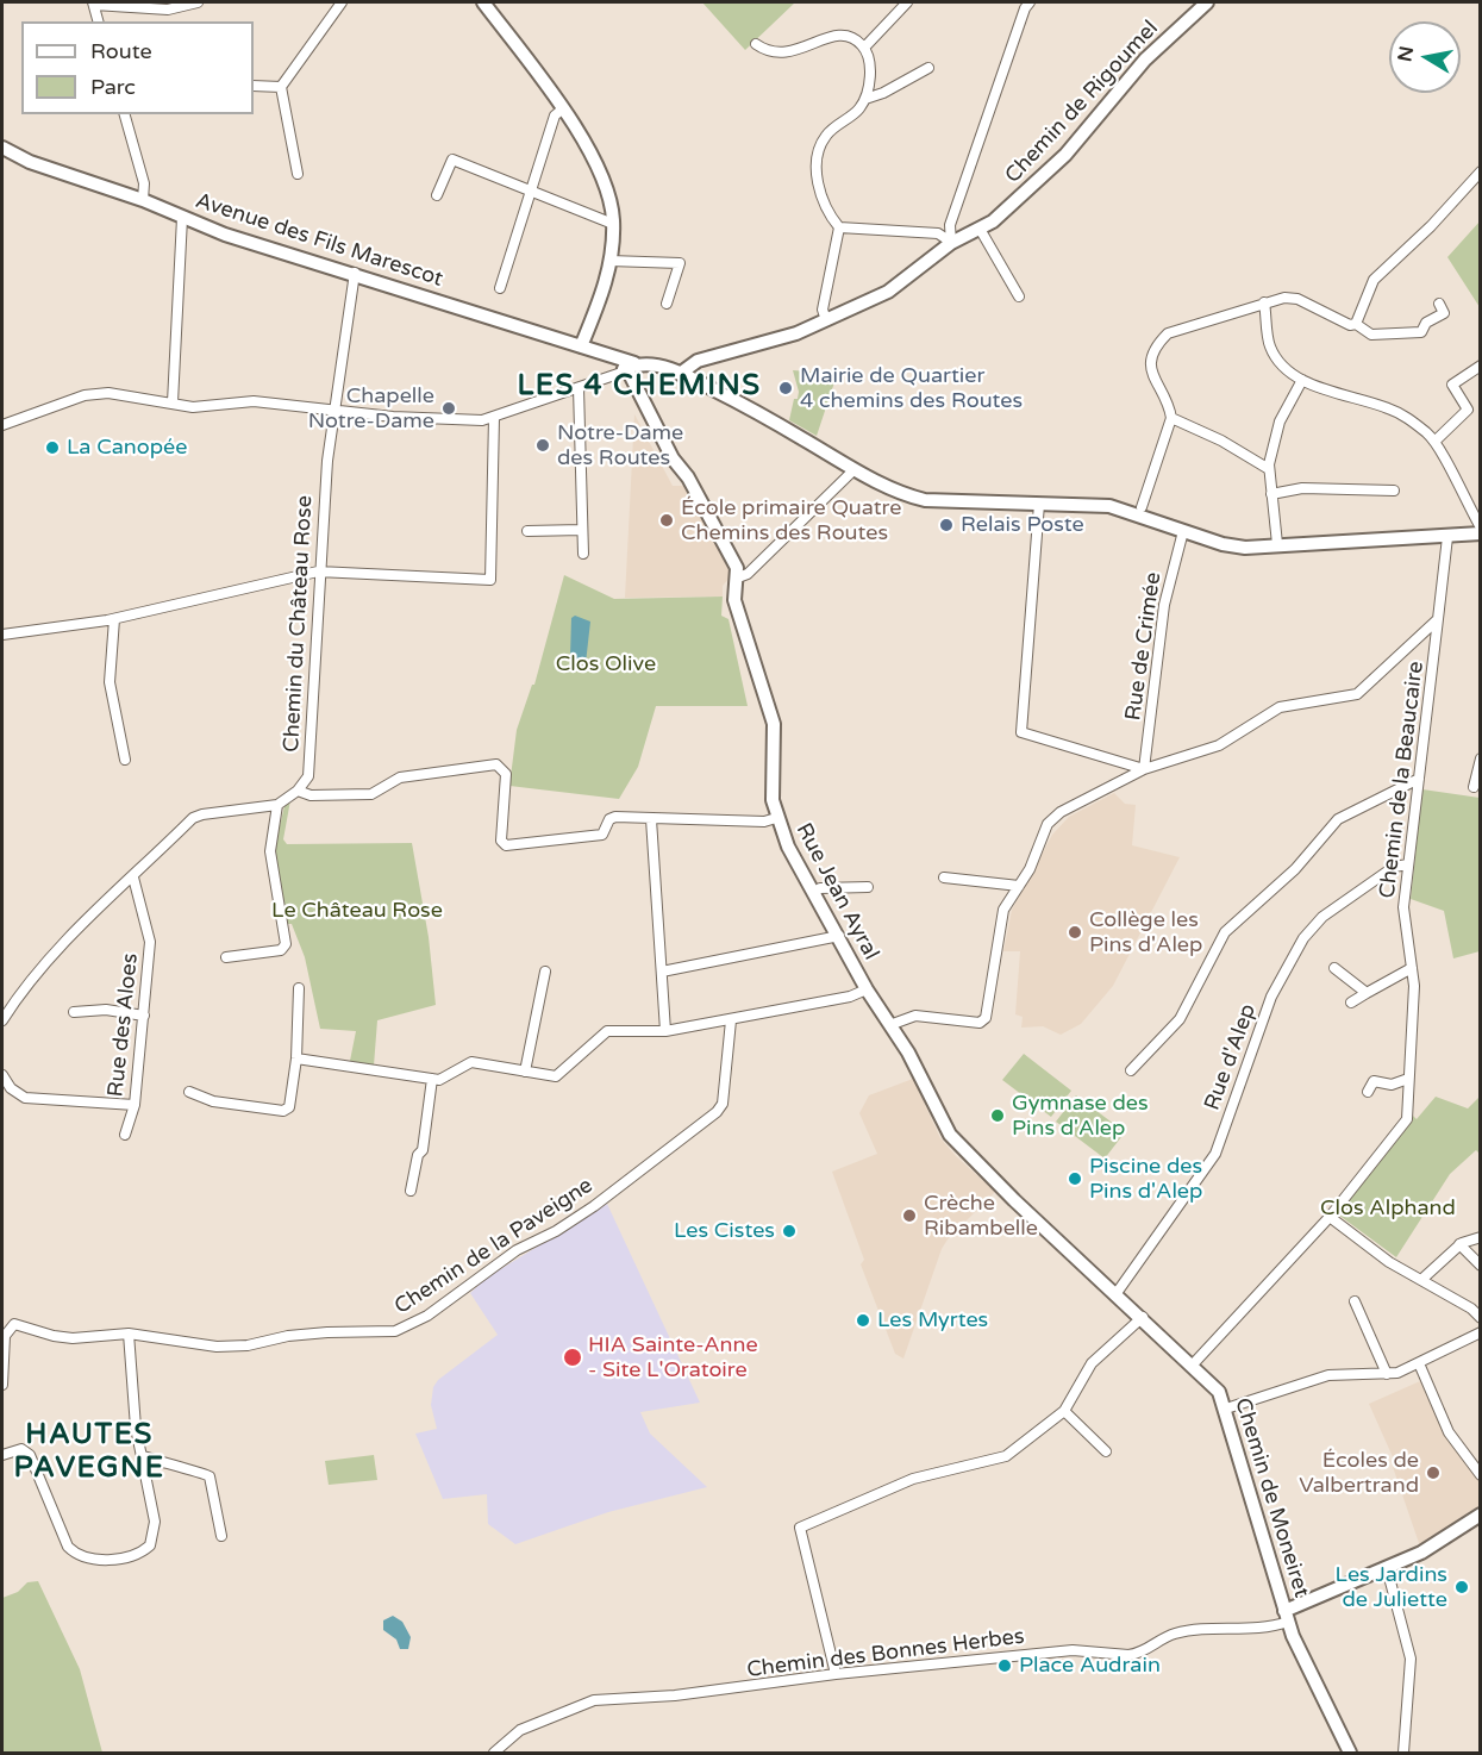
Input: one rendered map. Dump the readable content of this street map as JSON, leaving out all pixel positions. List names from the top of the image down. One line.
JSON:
{"streets":{"main road":["Chemin de Rigoumel","Avenue des Fils Marescot","Rue Jean Ayral","Chemin de Moneiret"],"street":["Chemin du Château Rose","Rue de Crimée","Chemin de la Beaucaire","Rue des Aloes","Rue d'Alep","Chemin de la Paveigne","Chemin des Bonnes Herbes"]},"crossings":[["Chemin de Rigoumel","Avenue des Fils Marescot"],["Avenue des Fils Marescot","Chemin du Château Rose"],["Avenue des Fils Marescot","Rue de Crimée"],["Avenue des Fils Marescot","Chemin de la Beaucaire"],["Avenue des Fils Marescot","Rue Jean Ayral"],["Chemin de la Beaucaire","Rue d'Alep"],["Chemin de la Beaucaire","Chemin de Moneiret"],["Rue Jean Ayral","Chemin de Moneiret"],["Rue d'Alep","Chemin de Moneiret"],["Chemin de Moneiret","Chemin des Bonnes Herbes"]],"districts":["LES 4 CHEMINS","HAUTES PAVEGNE"],"parks":["Clos Olive","Le Château Rose","Clos Alphand"],"places":["Mairie de Quartier 4 chemins des Routes","Chapelle Notre-Dame","Notre-Dame des Routes","La Canopée","École primaire Quatre Chemins des Routes","Relais Poste","Collège les Pins d'Alep","Gymnase des Pins d'Alep","Piscine des Pins d'Alep","Crèche Ribambelle","Les Cistes","Les Myrtes","HIA Sainte-Anne - Site L'Oratoire","Écoles de Valbertrand","Les Jardins de Juliette","Place Audrain"],"legend":["Route","Parc"],"north":"left"}
